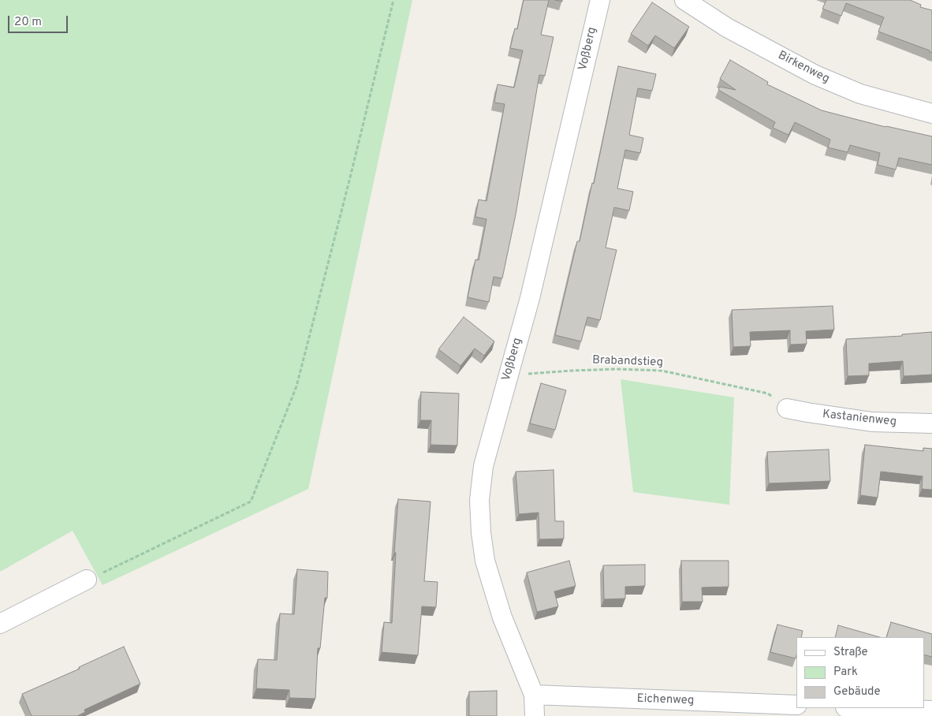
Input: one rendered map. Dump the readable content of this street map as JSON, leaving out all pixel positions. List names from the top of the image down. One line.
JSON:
{"streets":{"street":["Voßberg","Birkenweg","Kastanienweg","Eichenweg"],"path":["Brabandstieg"]},"crossings":[["Voßberg","Brabandstieg"],["Voßberg","Eichenweg"],["Brabandstieg","Kastanienweg"]],"legend":["Straße","Park","Gebäude"],"scale_bar":"20 m"}
